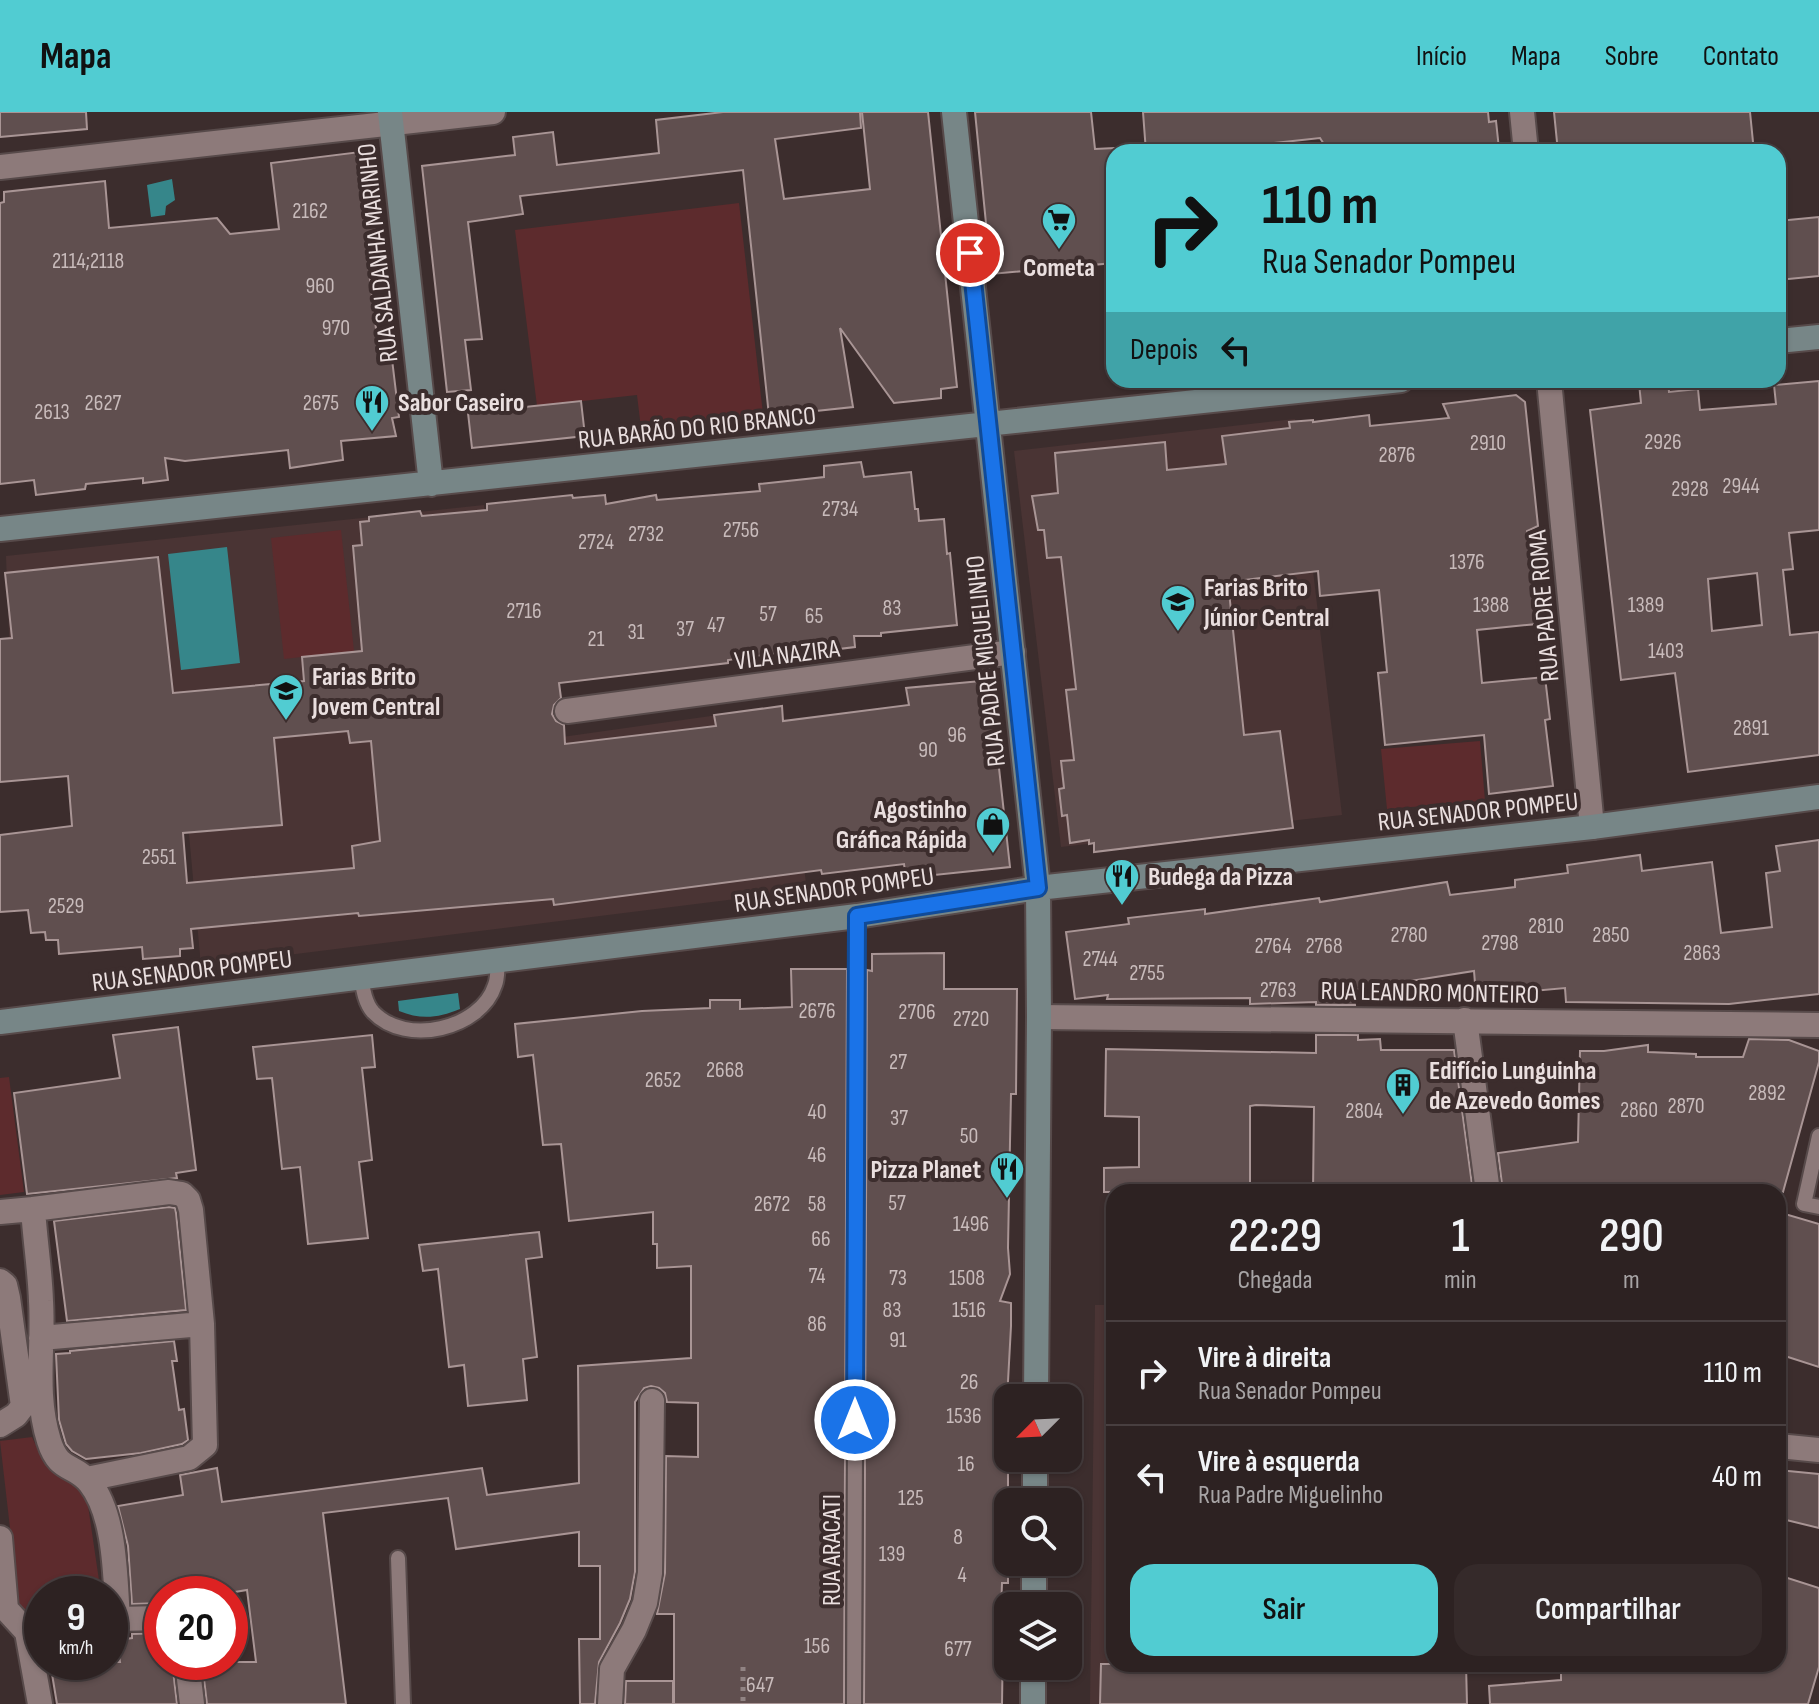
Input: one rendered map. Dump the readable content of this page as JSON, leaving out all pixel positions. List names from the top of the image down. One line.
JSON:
{"streets":{"street":["RUA SALDANHA MARINHO","RUA BARÃO DO RIO BRANCO","RUA PADRE ROMA","VILA NAZIRA","RUA PADRE MIGUELINHO","RUA SENADOR POMPEU","RUA LEANDRO MONTEIRO"],"lane":["RUA ARACATI"]},"crossings":[["RUA SALDANHA MARINHO","RUA BARÃO DO RIO BRANCO"],["RUA BARÃO DO RIO BRANCO","RUA PADRE MIGUELINHO"],["RUA PADRE ROMA","RUA SENADOR POMPEU"],["VILA NAZIRA","RUA PADRE MIGUELINHO"],["RUA PADRE MIGUELINHO","RUA SENADOR POMPEU"],["RUA PADRE MIGUELINHO","RUA LEANDRO MONTEIRO"],["RUA SENADOR POMPEU","RUA ARACATI"]],"places":{"supermarket":["Cometa"],"restaurant":["Sabor Caseiro","Budega da Pizza","Pizza Planet"],"school or university":["Farias Brito Júnior Central","Farias Brito Jovem Central"],"shop":["Agostinho Gráfica Rápida"],"building":["Edifício Lunguinha de Azevedo Gomes"]},"house_numbers":["2162","2114;2118","960","970","2627","2675","2613","2926","2910","2876","2944","2928","2734","2756","2732","2724","1376","1388","1389","83","2716","57","65","47","37","31","21","1403","2891","96","90","2551","2529","2810","2780","2850","2798","2764","2768","2863","2744","2755","2763","2676","2706","2720","27","2668","2652","2892","2870","2860","2804","40","37","50","46","57","2672","58","1496","66","74","73","1508","83","1516","86","91","26","1536","16","125","8","139","4","156","677","647"],"north":"bottom left","page":{"header":"Mapa","nav":["Início","Mapa","Sobre","Contato"],"turn":["110 m","Rua Senador Pompeu"],"then":"Depois","eta":["22:29","Chegada","1","min","290","m"],"list":[{"name":"Vire à direita","note":"Rua Senador Pompeu","value":"110 m"},{"name":"Vire à esquerda","note":"Rua Padre Miguelinho","value":"40 m"}],"buttons":["Sair","Compartilhar"],"speed":"9 km/h","limit":"20"}}
